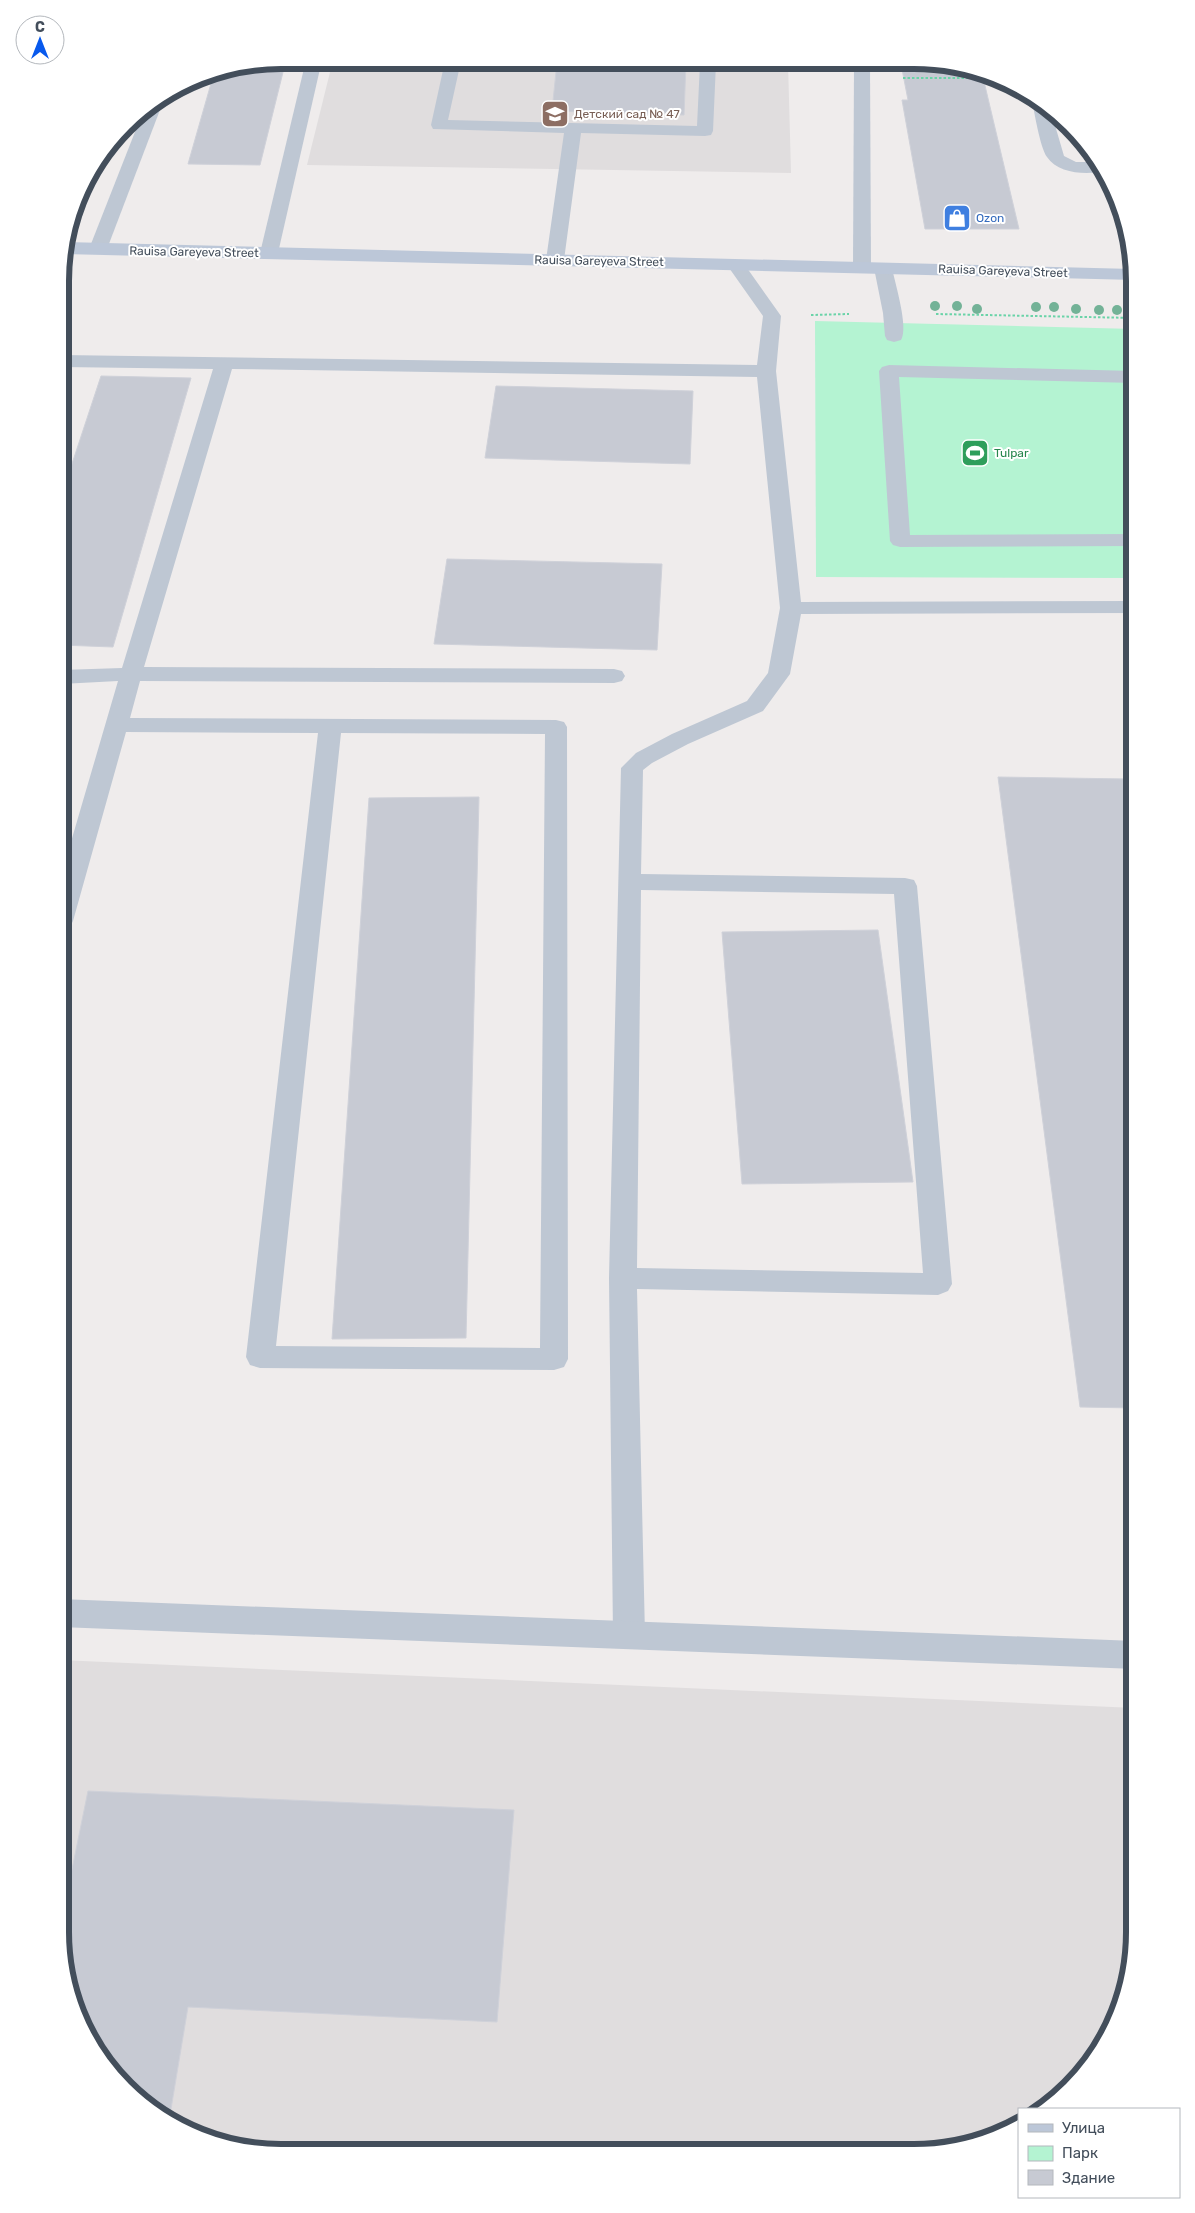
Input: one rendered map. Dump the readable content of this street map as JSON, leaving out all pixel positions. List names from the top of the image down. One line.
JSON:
{"streets":{"street":["Rauisa Gareyeva Street"]},"places":{"school or university":["Детский сад № 47"],"shop":["Ozon"],"sports":["Tulpar"]},"legend":["Улица","Парк","Здание"],"north":"top"}
